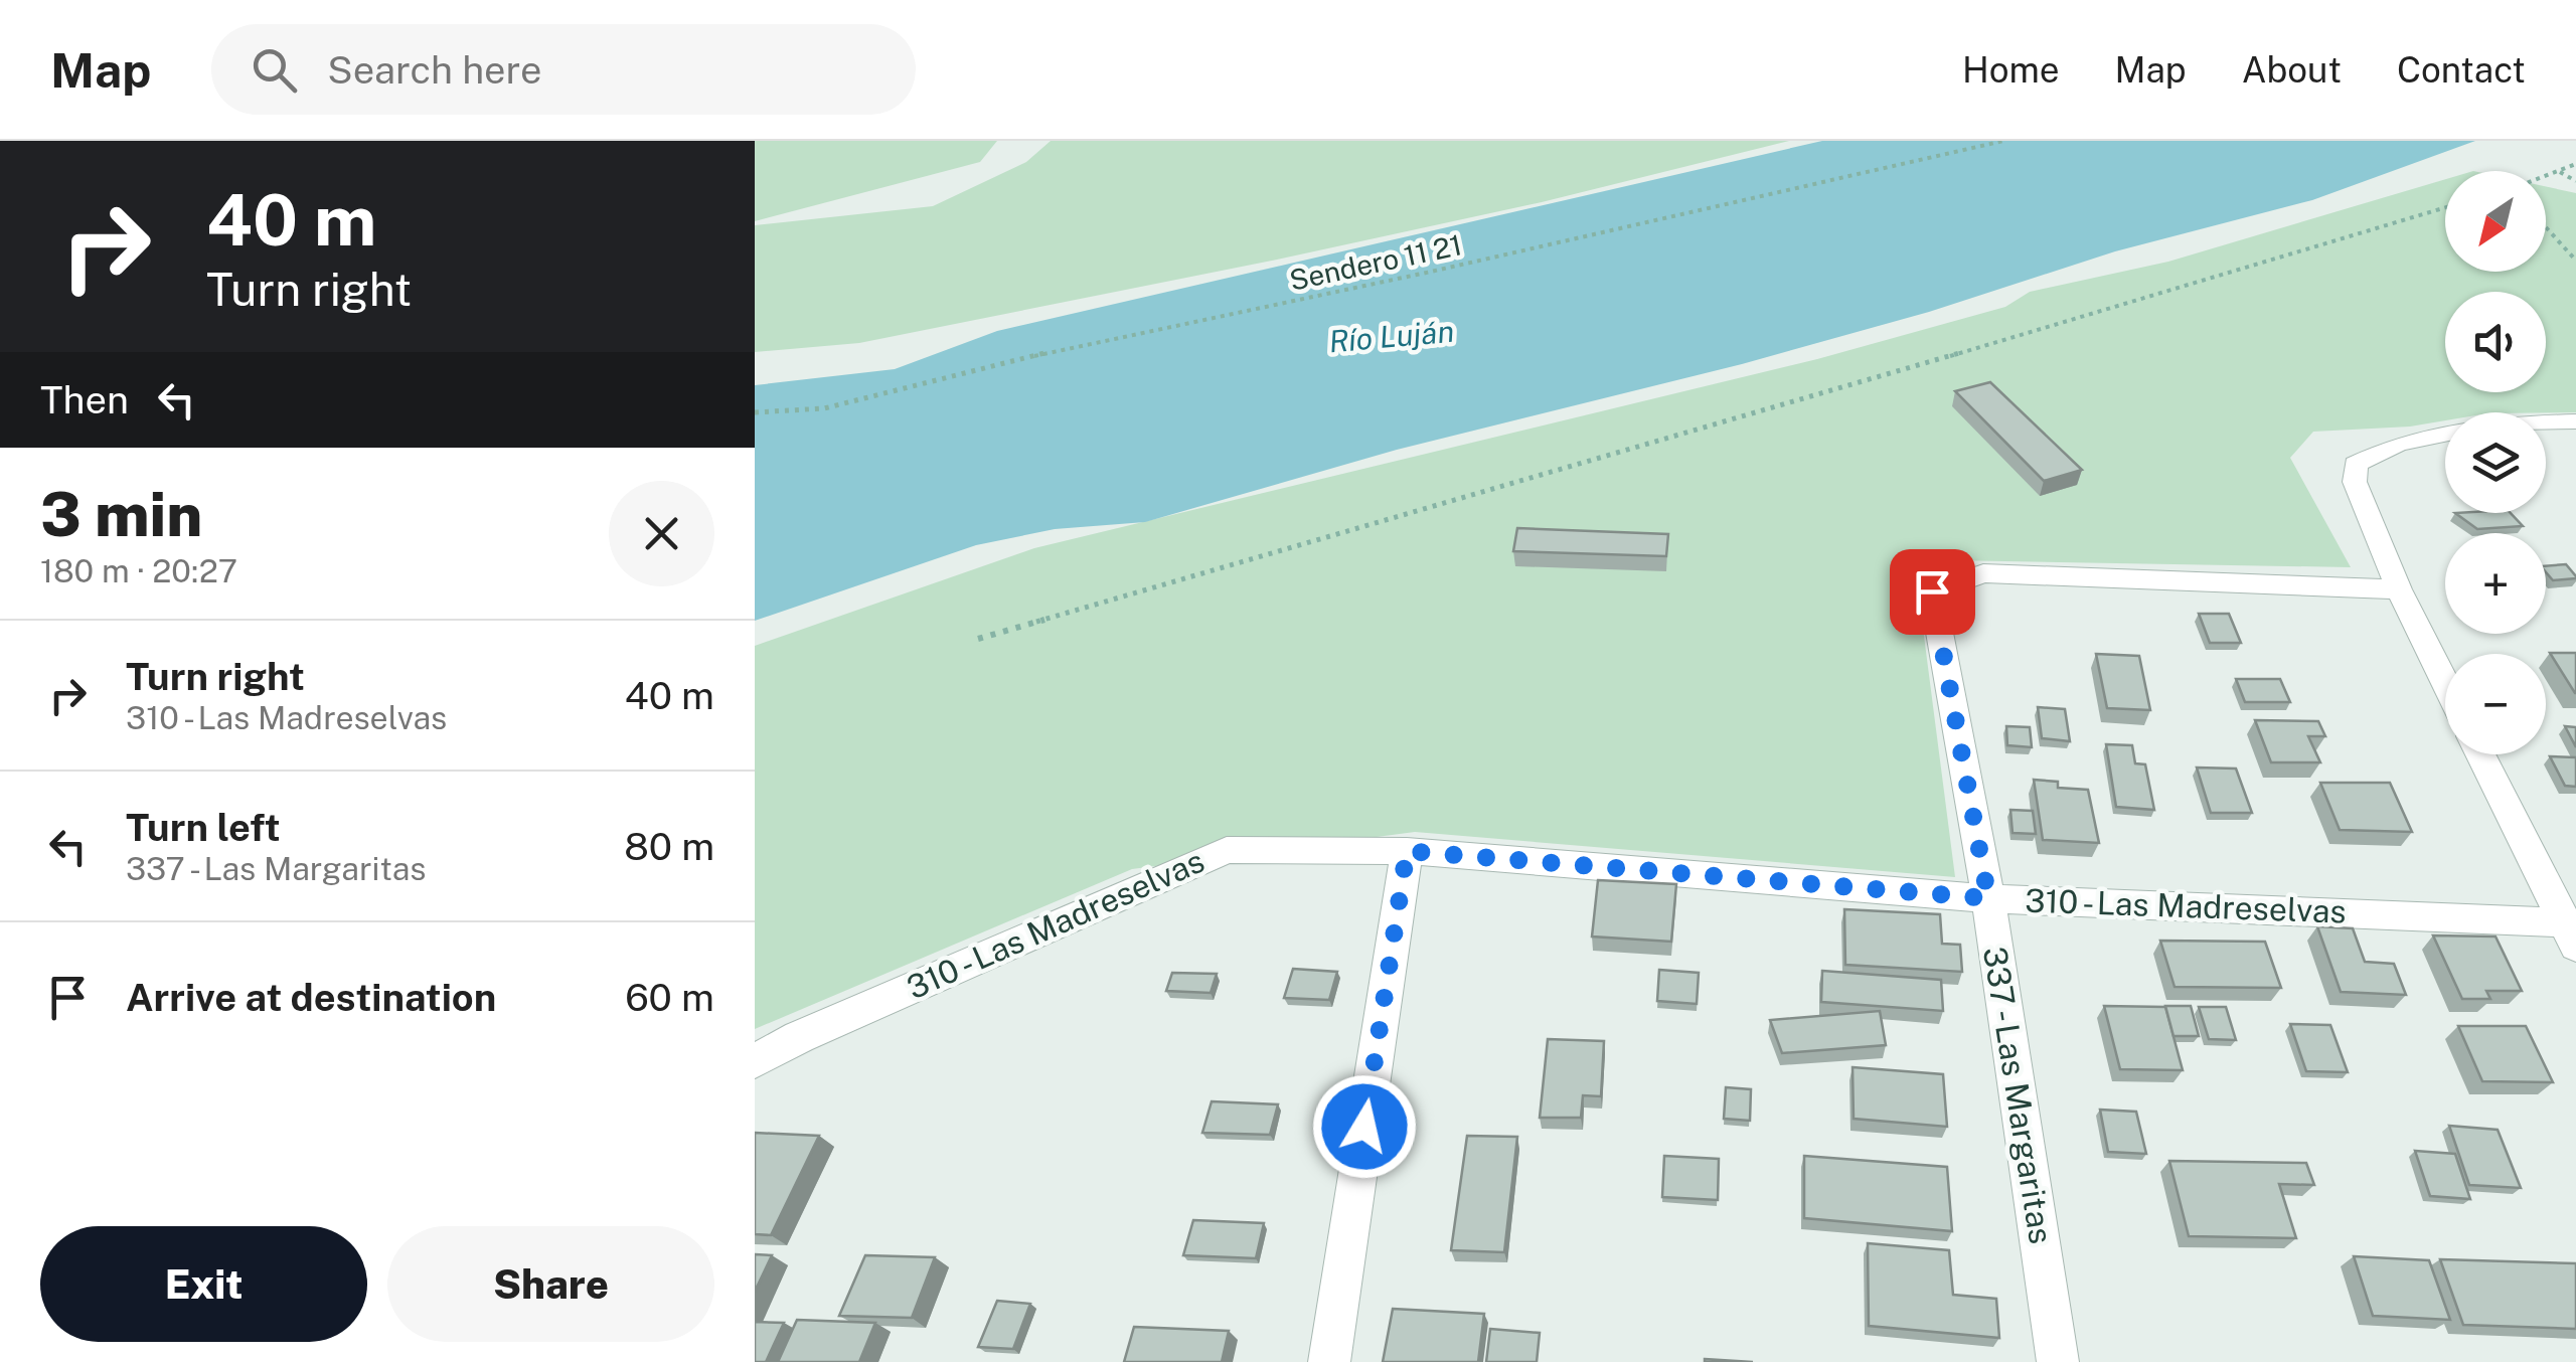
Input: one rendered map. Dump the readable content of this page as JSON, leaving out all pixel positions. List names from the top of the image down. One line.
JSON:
{"streets":{"street":["310 - Las Madreselvas","337 - Las Margaritas"],"path":["Sendero 11 21"]},"crossings":[["310 - Las Madreselvas","337 - Las Margaritas"]],"water":["Río Luján"],"north":"bottom left","page":{"header":"Map","search":"Search here","nav":["Home","Map","About","Contact"],"turn":["40 m","Turn right"],"map_buttons":["+","−"],"then":"Then","heading":["3 min","180 m · 20:27"],"list":[{"name":"Turn right","note":"310 - Las Madreselvas","value":"40 m"},{"name":"Turn left","note":"337 - Las Margaritas","value":"80 m"},{"name":"Arrive at destination","value":"60 m"}],"buttons":["Exit","Share"]}}
